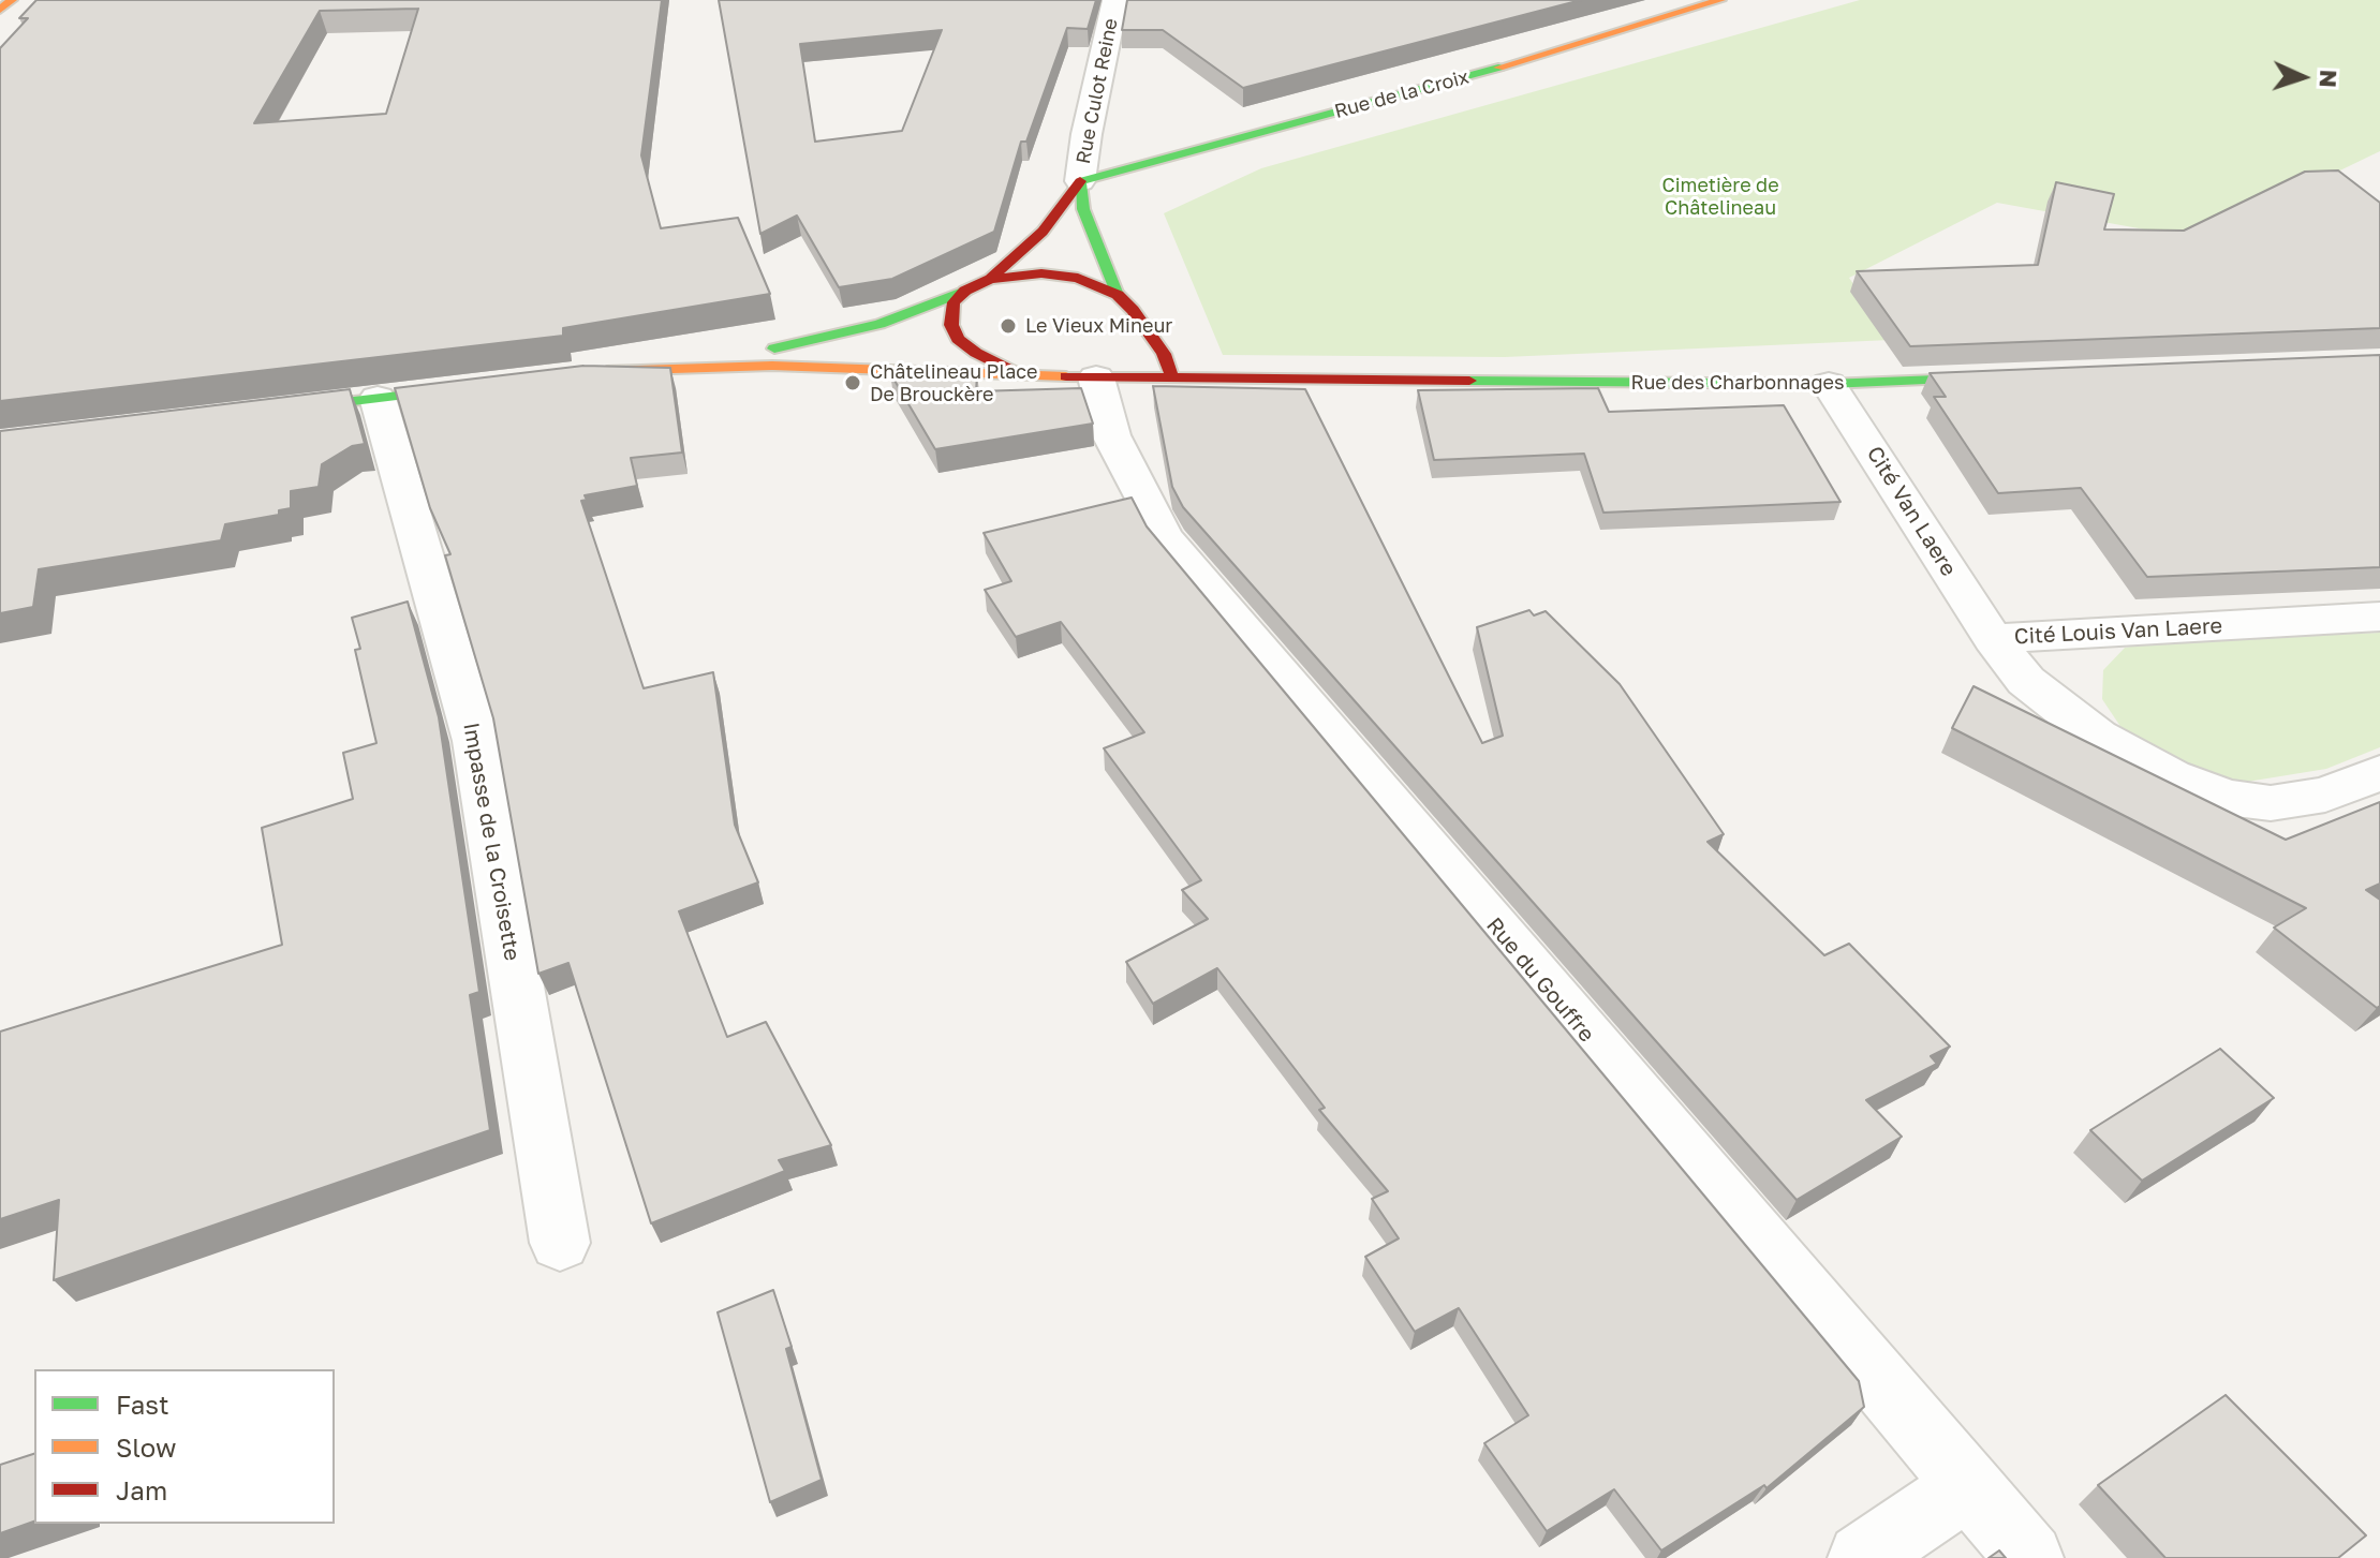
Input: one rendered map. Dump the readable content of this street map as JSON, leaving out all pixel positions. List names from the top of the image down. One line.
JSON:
{"streets":{"street":["Rue Culot Reine","Rue de la Croix","Rue des Charbonnages","Cité Van Laere","Cité Louis Van Laere","Impasse de la Croisette","Rue du Gouffre"]},"crossings":[["Rue Culot Reine","Rue de la Croix"],["Rue des Charbonnages","Cité Van Laere"],["Rue des Charbonnages","Rue du Gouffre"],["Cité Van Laere","Cité Louis Van Laere"]],"parks":["Cimetière de Châtelineau"],"places":["Le Vieux Mineur","Châtelineau Place De Brouckère"],"legend":["Fast","Slow","Jam"],"north":"right"}
